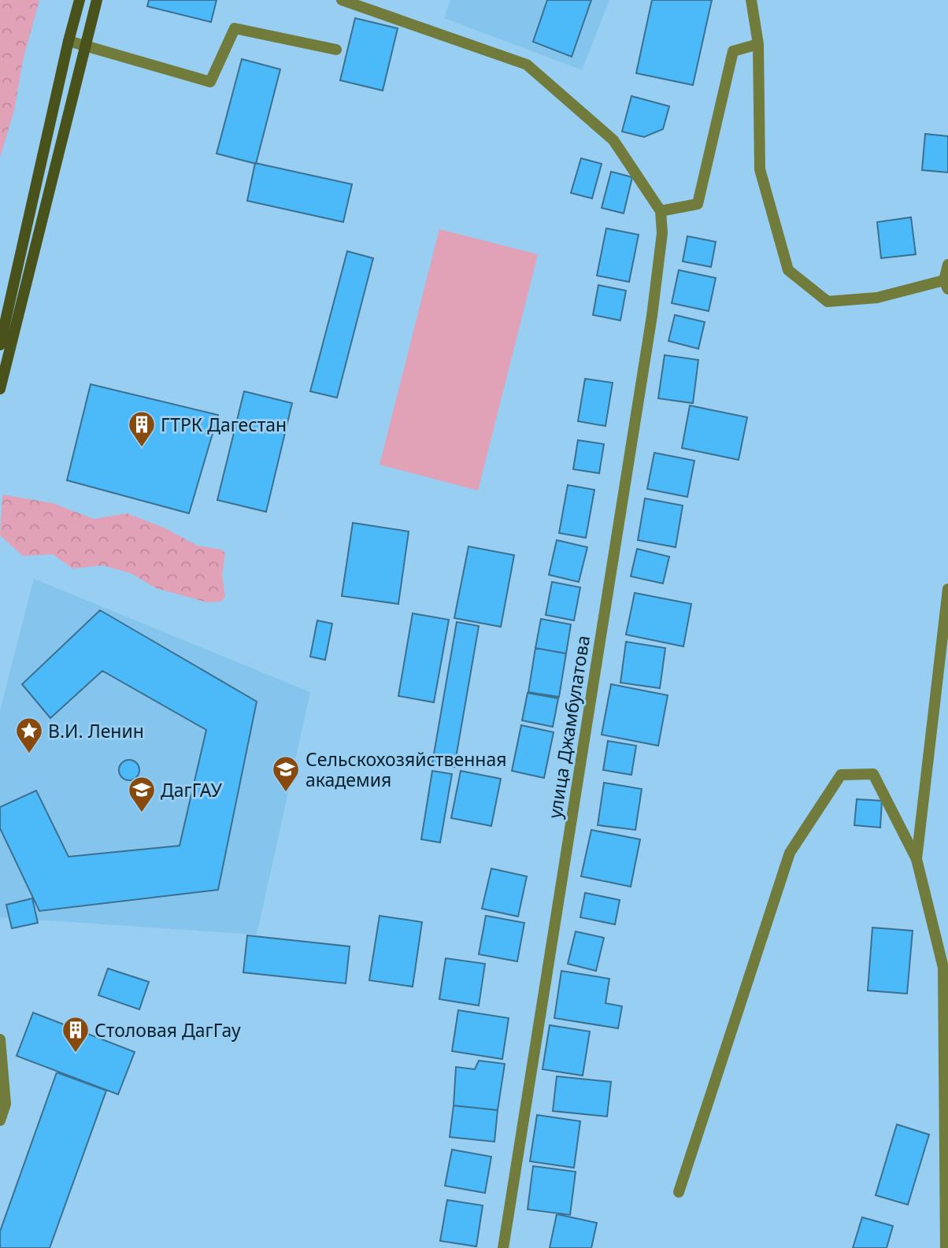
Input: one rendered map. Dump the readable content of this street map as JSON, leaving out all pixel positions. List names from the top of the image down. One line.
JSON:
{"streets":{"street":["улица Джамбулатова"]},"places":{"building":["ГТРК Дагестан","Столовая ДагГау"],"place":["В.И. Ленин"],"school or university":["Сельскохозяйственная академия","ДагГАУ"]}}
